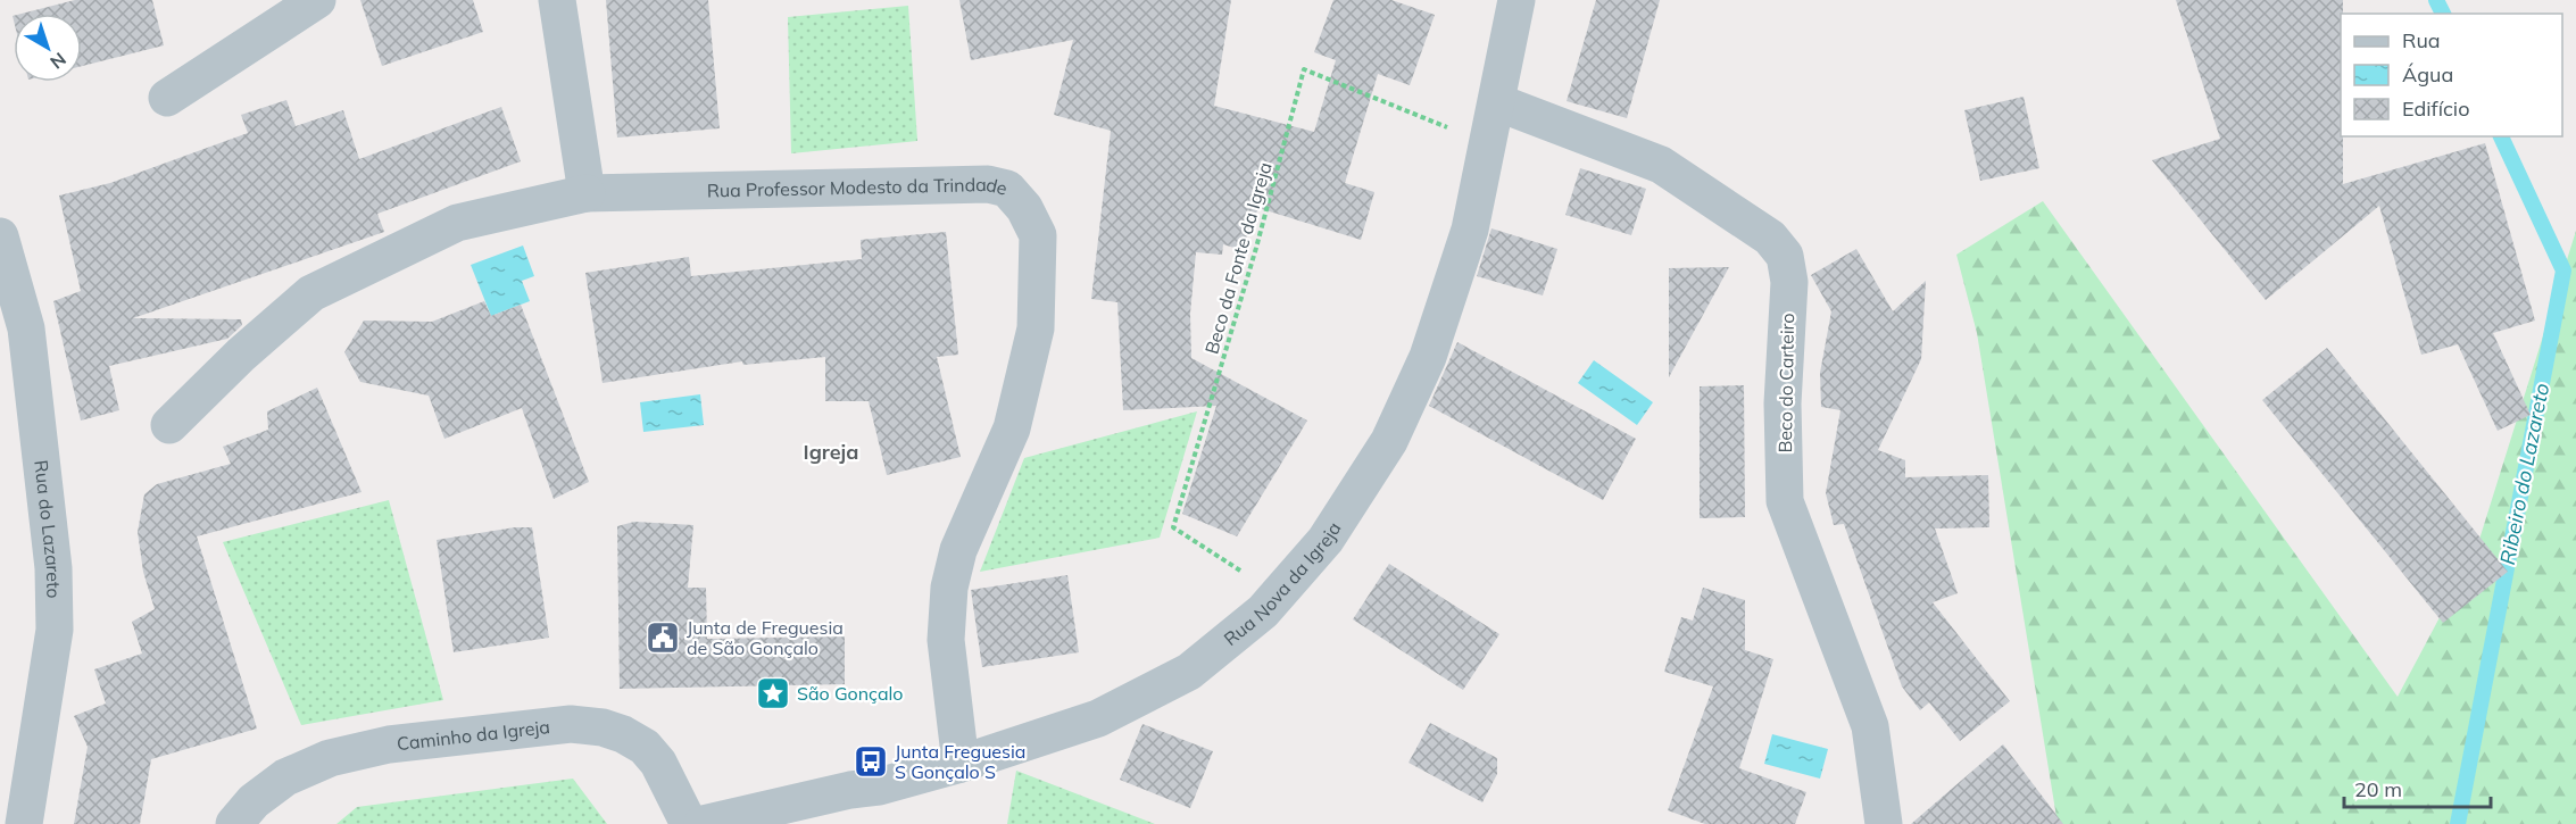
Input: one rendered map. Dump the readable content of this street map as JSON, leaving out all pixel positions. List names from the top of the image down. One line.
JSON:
{"streets":{"street":["Rua Professor Modesto da Trindade","Beco do Carteiro","Rua do Lazareto","Rua Nova da Igreja","Caminho da Igreja"],"path":["Beco da Fonte da Igreja"]},"crossings":[["Rua Professor Modesto da Trindade","Rua Nova da Igreja"],["Beco da Fonte da Igreja","Rua Nova da Igreja"],["Beco do Carteiro","Rua Nova da Igreja"]],"districts":["Igreja"],"water":["Ribeiro do Lazareto"],"places":{"public building":["Junta de Freguesia de São Gonçalo"],"place":["São Gonçalo"],"bus stop":["Junta Freguesia S Gonçalo S"]},"legend":["Rua","Água","Edifício"],"scale_bar":"20 m","north":"bottom right"}
